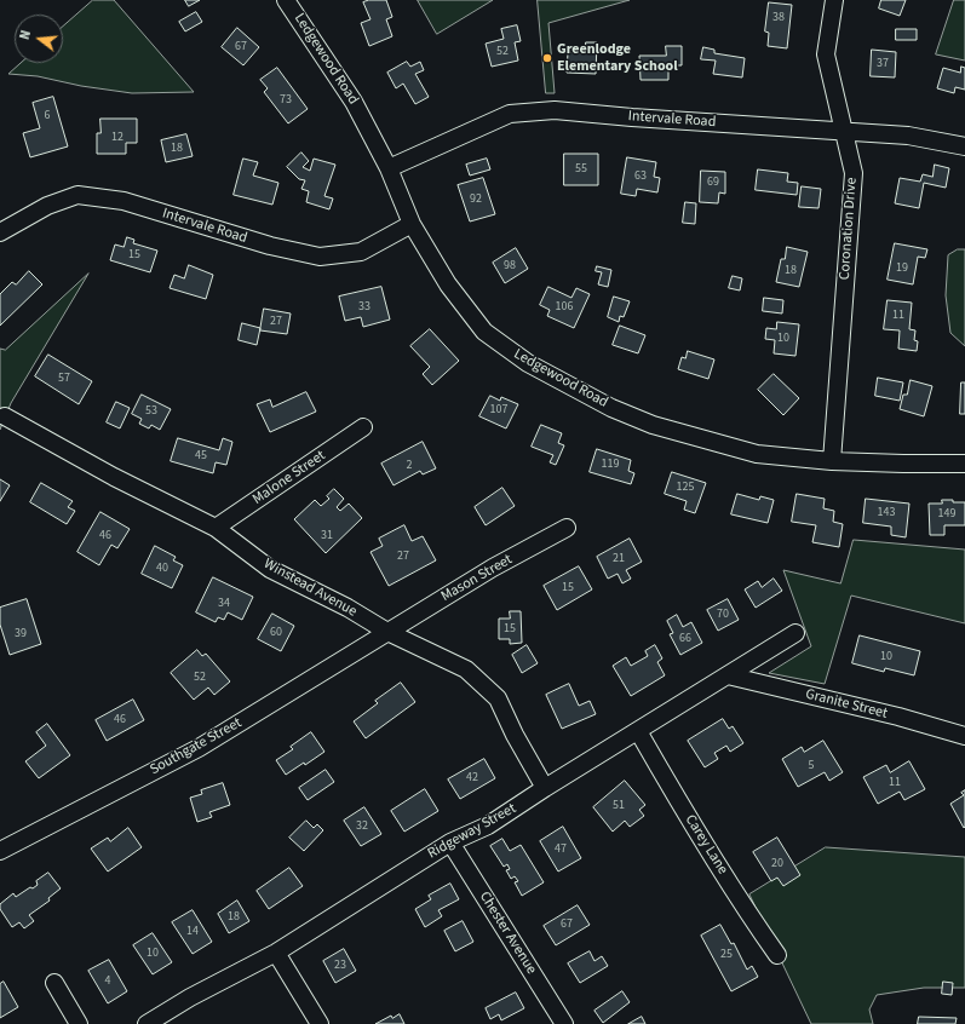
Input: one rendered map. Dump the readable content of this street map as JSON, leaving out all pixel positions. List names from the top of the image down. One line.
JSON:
{"streets":{"street":["Ledgewood Road","Intervale Road","Coronation Drive","Malone Street","Mason Street","Winstead Avenue","Granite Street","Southgate Street","Ridgeway Street","Carey Lane","Chester Avenue"]},"crossings":[["Ledgewood Road","Intervale Road"],["Ledgewood Road","Coronation Drive"],["Intervale Road","Coronation Drive"],["Malone Street","Winstead Avenue"],["Mason Street","Winstead Avenue"],["Mason Street","Southgate Street"],["Winstead Avenue","Southgate Street"],["Winstead Avenue","Ridgeway Street"],["Granite Street","Ridgeway Street"],["Ridgeway Street","Carey Lane"],["Ridgeway Street","Chester Avenue"]],"places":["Greenlodge Elementary School"],"house_numbers":["38","67","52","37","73","6","12","18","55","63","69","92","15","98","19","18","33","106","11","27","10","57","107","53","45","119","2","125","143","149","46","31","27","21","40","15","34","70","15","60","39","66","10","52","46","5","42","11","51","32","47","20","18","67","14","10","25","23","4"],"north":"left"}
